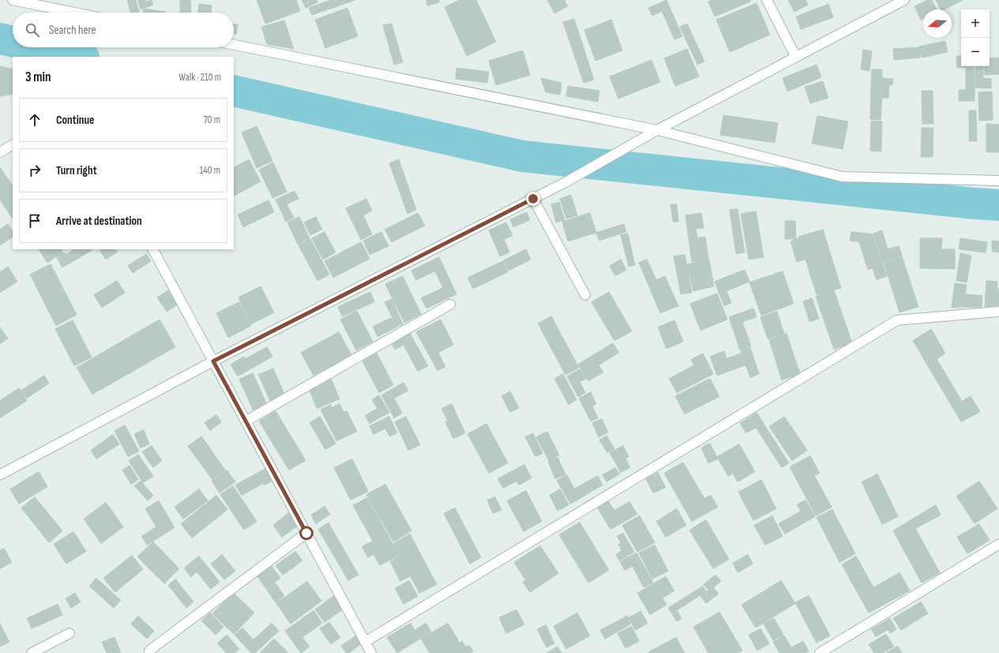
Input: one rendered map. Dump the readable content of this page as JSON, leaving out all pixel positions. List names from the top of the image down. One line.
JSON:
{"north":"left","page":{"map_buttons":["+","−"],"search":"Search here","heading":["3 min","Walk · 210 m"],"list":[["Continue","70 m"],["Turn right","140 m"],"Arrive at destination"]}}
